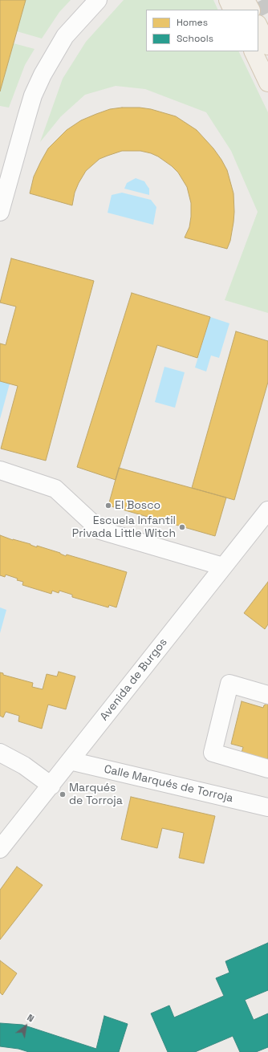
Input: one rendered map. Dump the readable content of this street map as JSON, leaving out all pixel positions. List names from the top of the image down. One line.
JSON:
{"streets":{"street":["Avenida de Burgos","Calle Marqués de Torroja"]},"crossings":[["Avenida de Burgos","Calle Marqués de Torroja"]],"places":["El Bosco","Escuela Infantil Privada Little Witch","Marqués de Torroja"],"legend":["Homes","Schools"],"north":"top right"}
